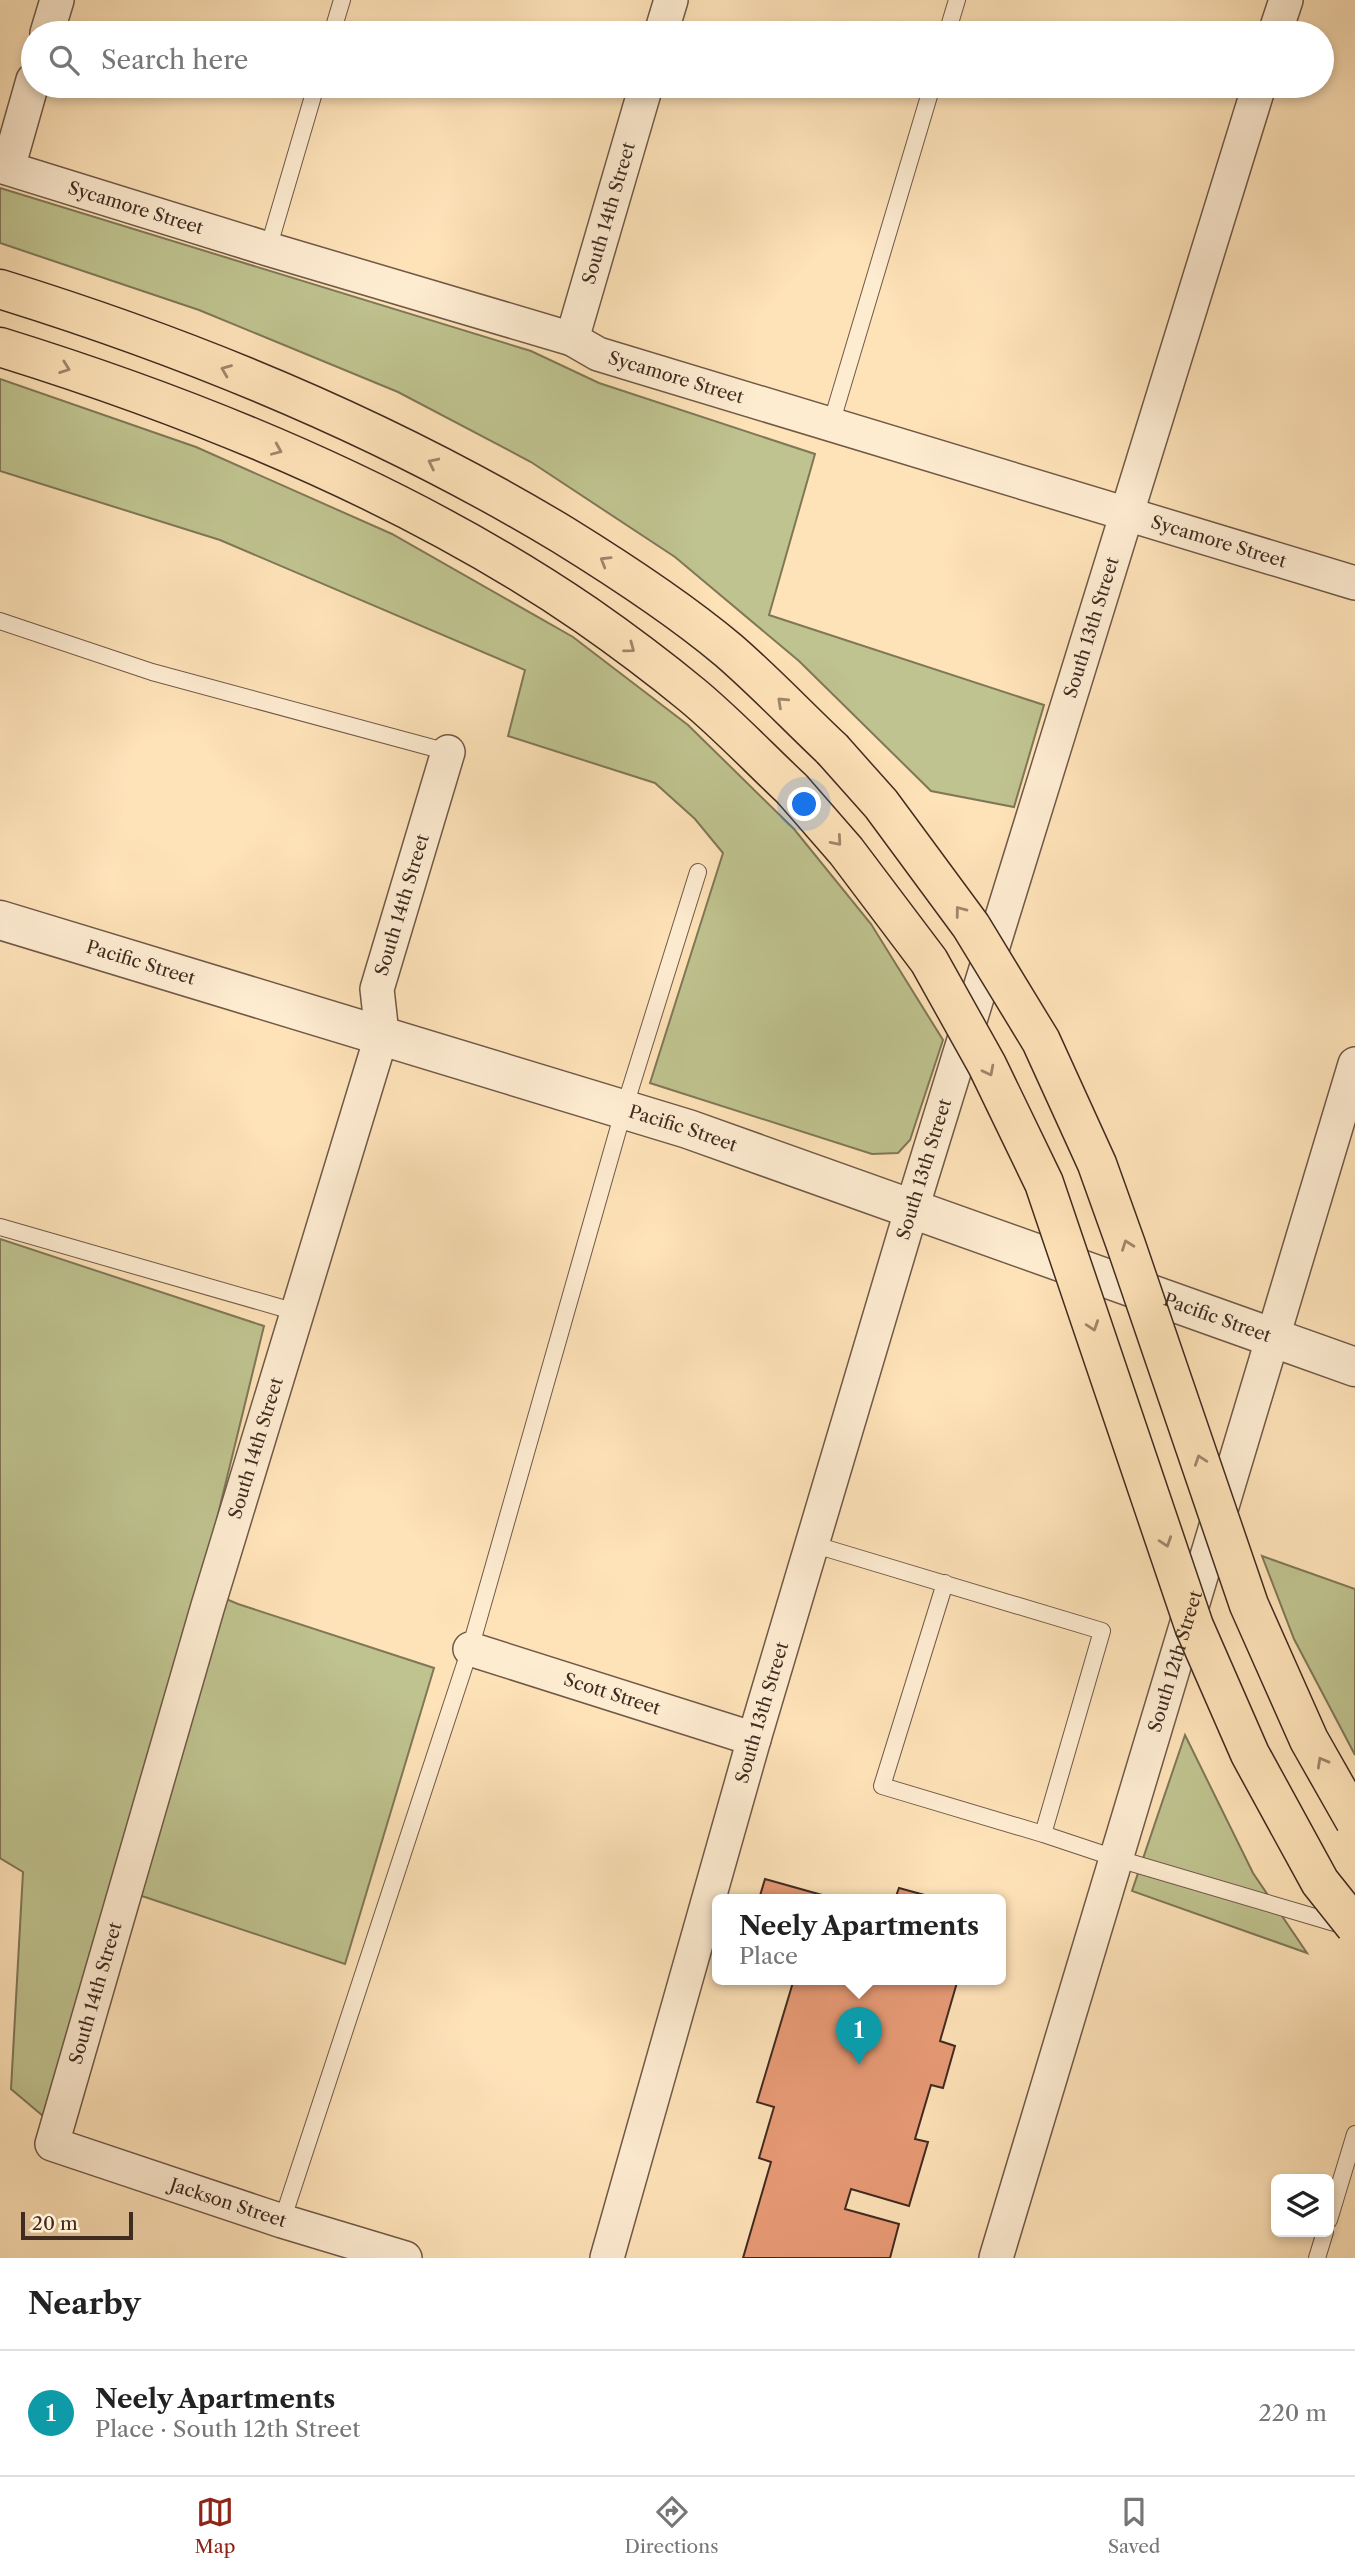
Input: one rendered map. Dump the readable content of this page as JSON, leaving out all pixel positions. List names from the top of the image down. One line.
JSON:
{"streets":{"street":["Sycamore Street","South 14th Street","South 13th Street","Pacific Street","South 12th Street","Scott Street","Jackson Street"]},"crossings":[["Sycamore Street","South 14th Street"],["Sycamore Street","South 13th Street"],["South 14th Street","Pacific Street"],["South 14th Street","Jackson Street"],["South 13th Street","Pacific Street"],["South 13th Street","Scott Street"],["Pacific Street","South 12th Street"]],"scale_bar":"20 m","page":{"search":"Search here","popup":["Neely Apartments","Place"],"pins":"1","scale":"20 m","heading":"Nearby","list":[{"mark":"1","name":"Neely Apartments","note":"Place · South 12th Street","value":"220 m"}],"nav":["Map","Directions","Saved"]}}
